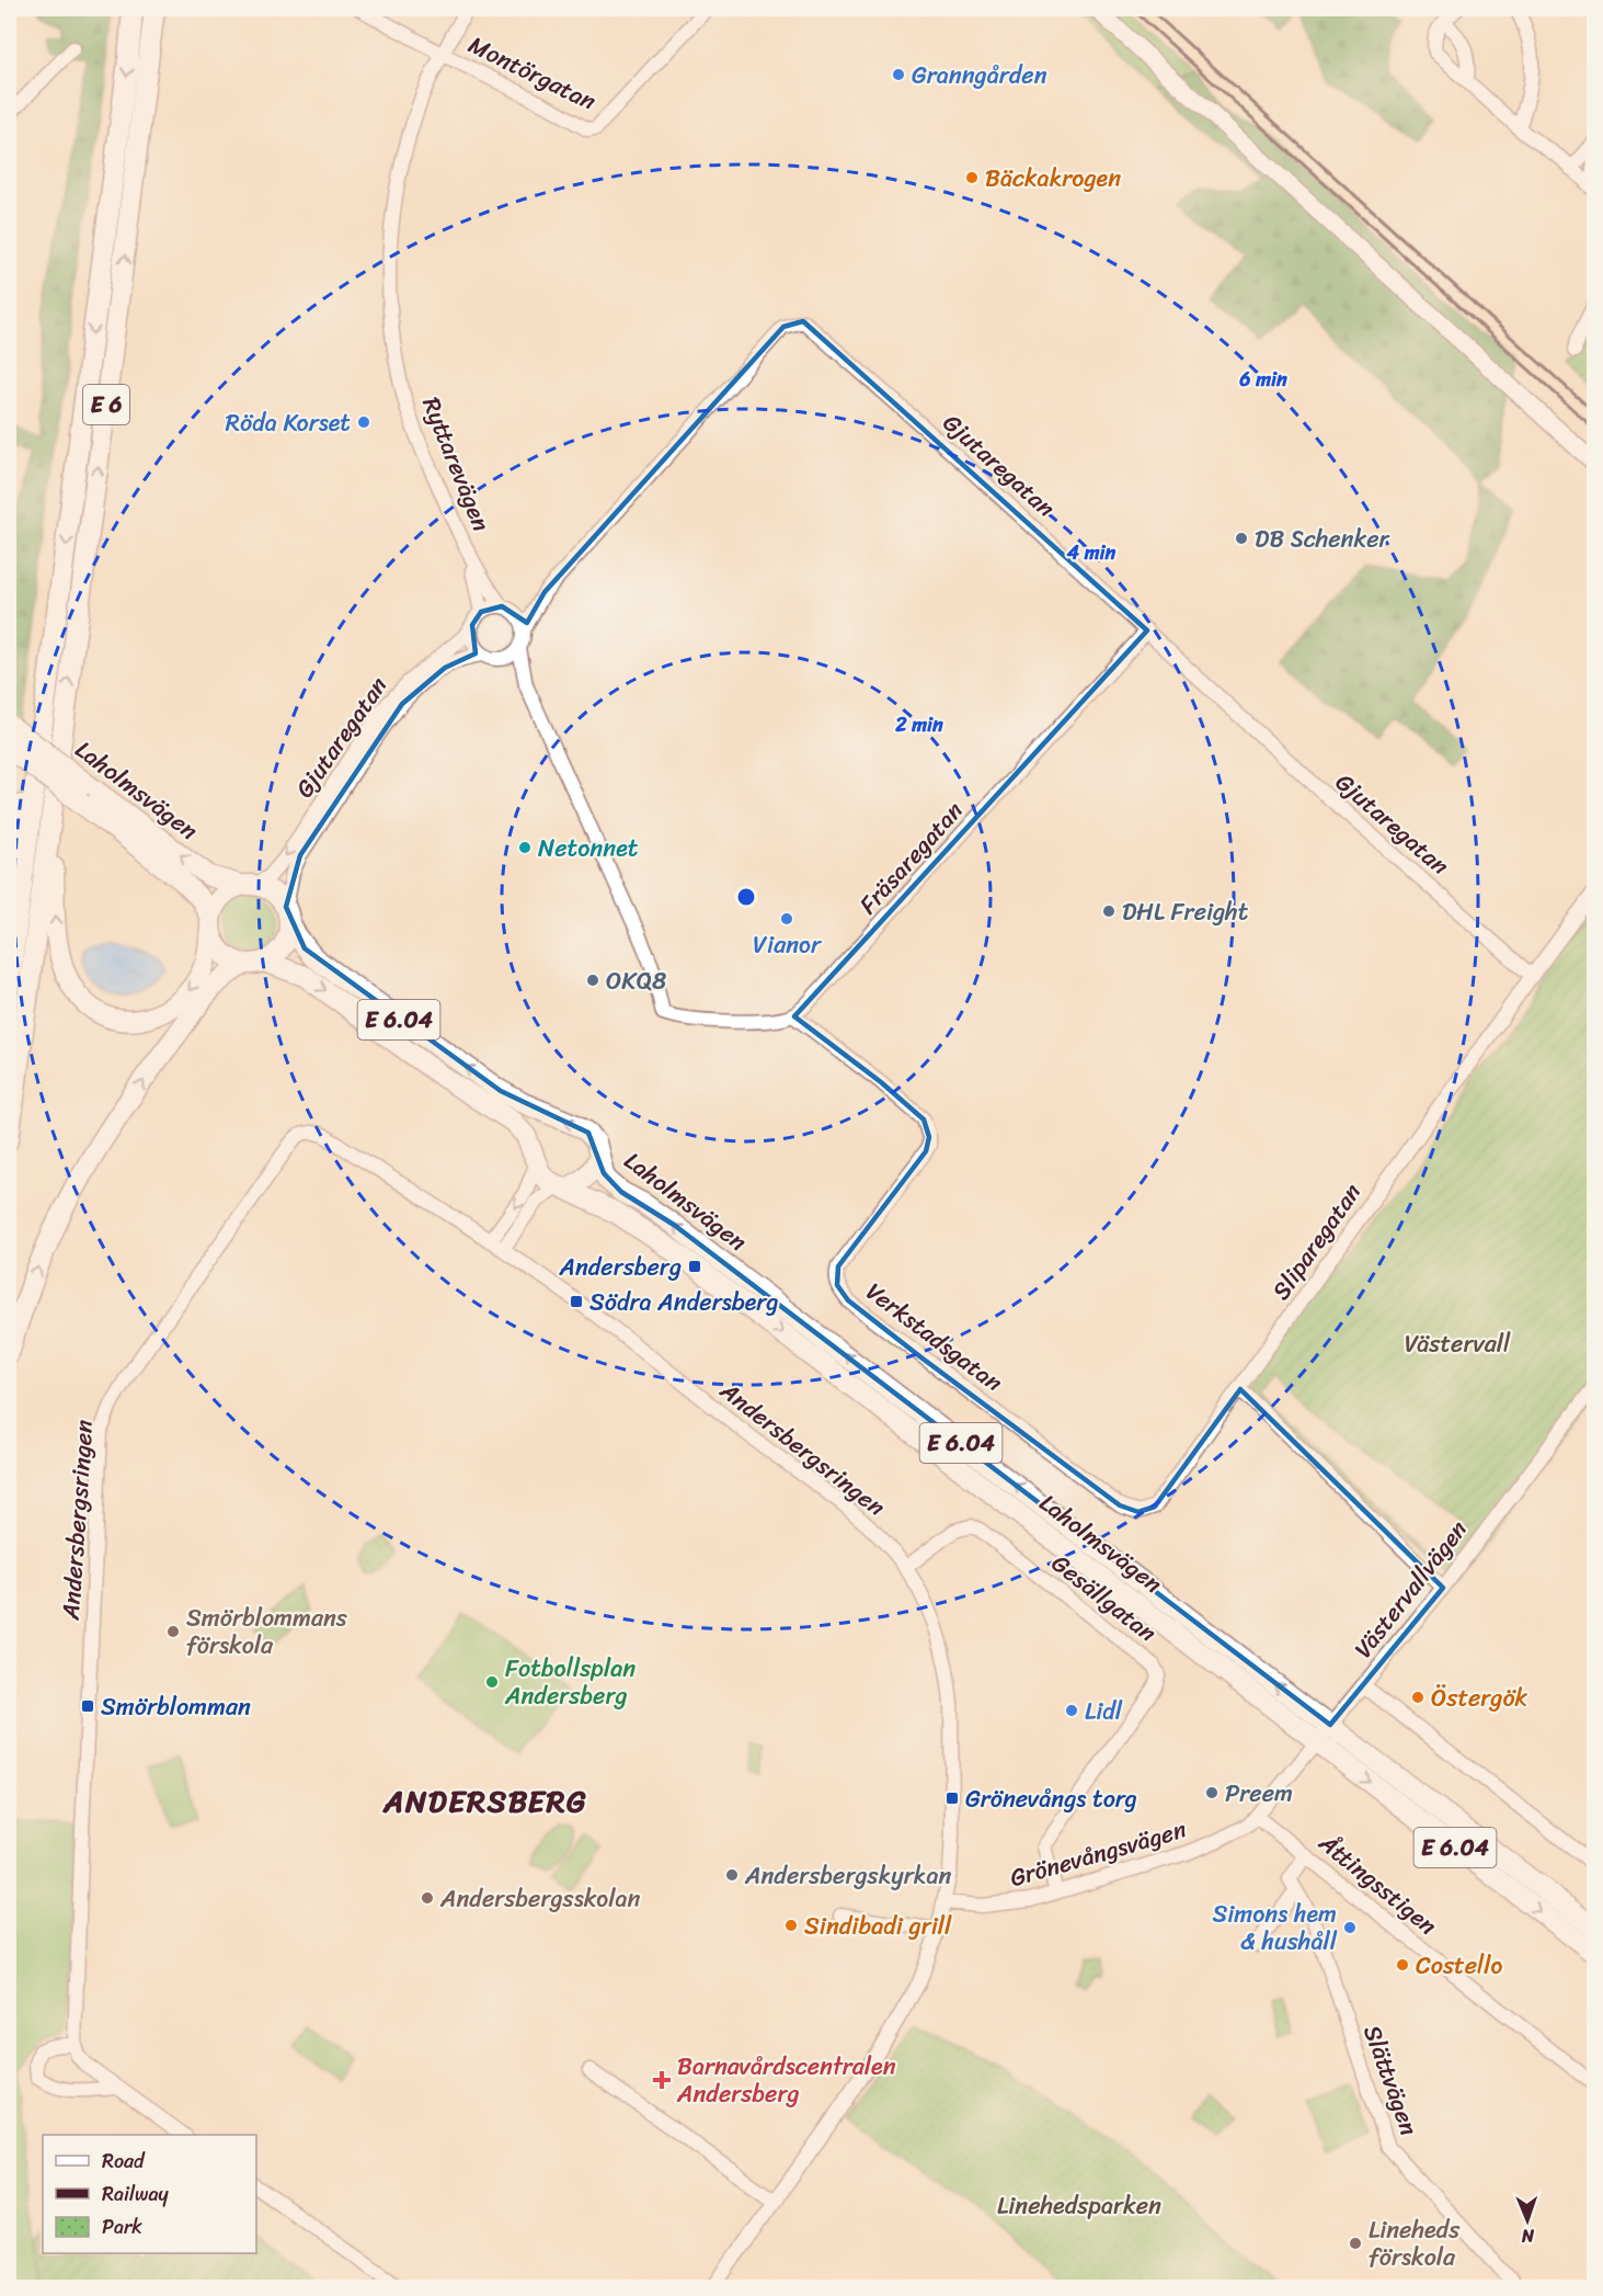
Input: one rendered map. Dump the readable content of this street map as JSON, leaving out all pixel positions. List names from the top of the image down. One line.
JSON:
{"streets":{"highway":["E 6","Laholmsvägen","E 6.04"],"street":["Montörgatan","Ryttarevägen","Gjutaregatan","Fräsaregatan","Sliparegatan","Verkstadsgatan","Andersbergsringen","Västervallvägen","Gesällgatan","Grönevångsvägen","Åttingsstigen","Slättvägen"]},"crossings":[["Montörgatan","Ryttarevägen"],["Ryttarevägen","Gjutaregatan"],["Gjutaregatan","Laholmsvägen"],["Gjutaregatan","Fräsaregatan"],["Gjutaregatan","Sliparegatan"],["Laholmsvägen","Västervallvägen"],["Fräsaregatan","Verkstadsgatan"],["Sliparegatan","Verkstadsgatan"],["Andersbergsringen","Gesällgatan"],["Andersbergsringen","Grönevångsvägen"],["Västervallvägen","Grönevångsvägen"],["Västervallvägen","Åttingsstigen"],["Gesällgatan","Grönevångsvägen"],["Grönevångsvägen","Åttingsstigen"]],"districts":["ANDERSBERG"],"parks":["Västervall","Linehedsparken"],"places":{"other":["Granngården","Bäckakrogen","Röda Korset","DB Schenker","Netonnet","DHL Freight","Vianor","OKQ8","Smörblommans förskola","Fotbollsplan Andersberg","Östergök","Lidl","Preem","Andersbergskyrkan","Andersbergsskolan","Sindibadi grill","Simons hem & hushåll","Costello","Lineheds förskola"],"transit":["Andersberg","Södra Andersberg","Smörblomman","Grönevångs torg"],"health":["Barnavårdscentralen Andersberg"]},"legend":["Road","Railway","Park"],"north":"bottom","rings":["6 min","4 min","2 min"]}
